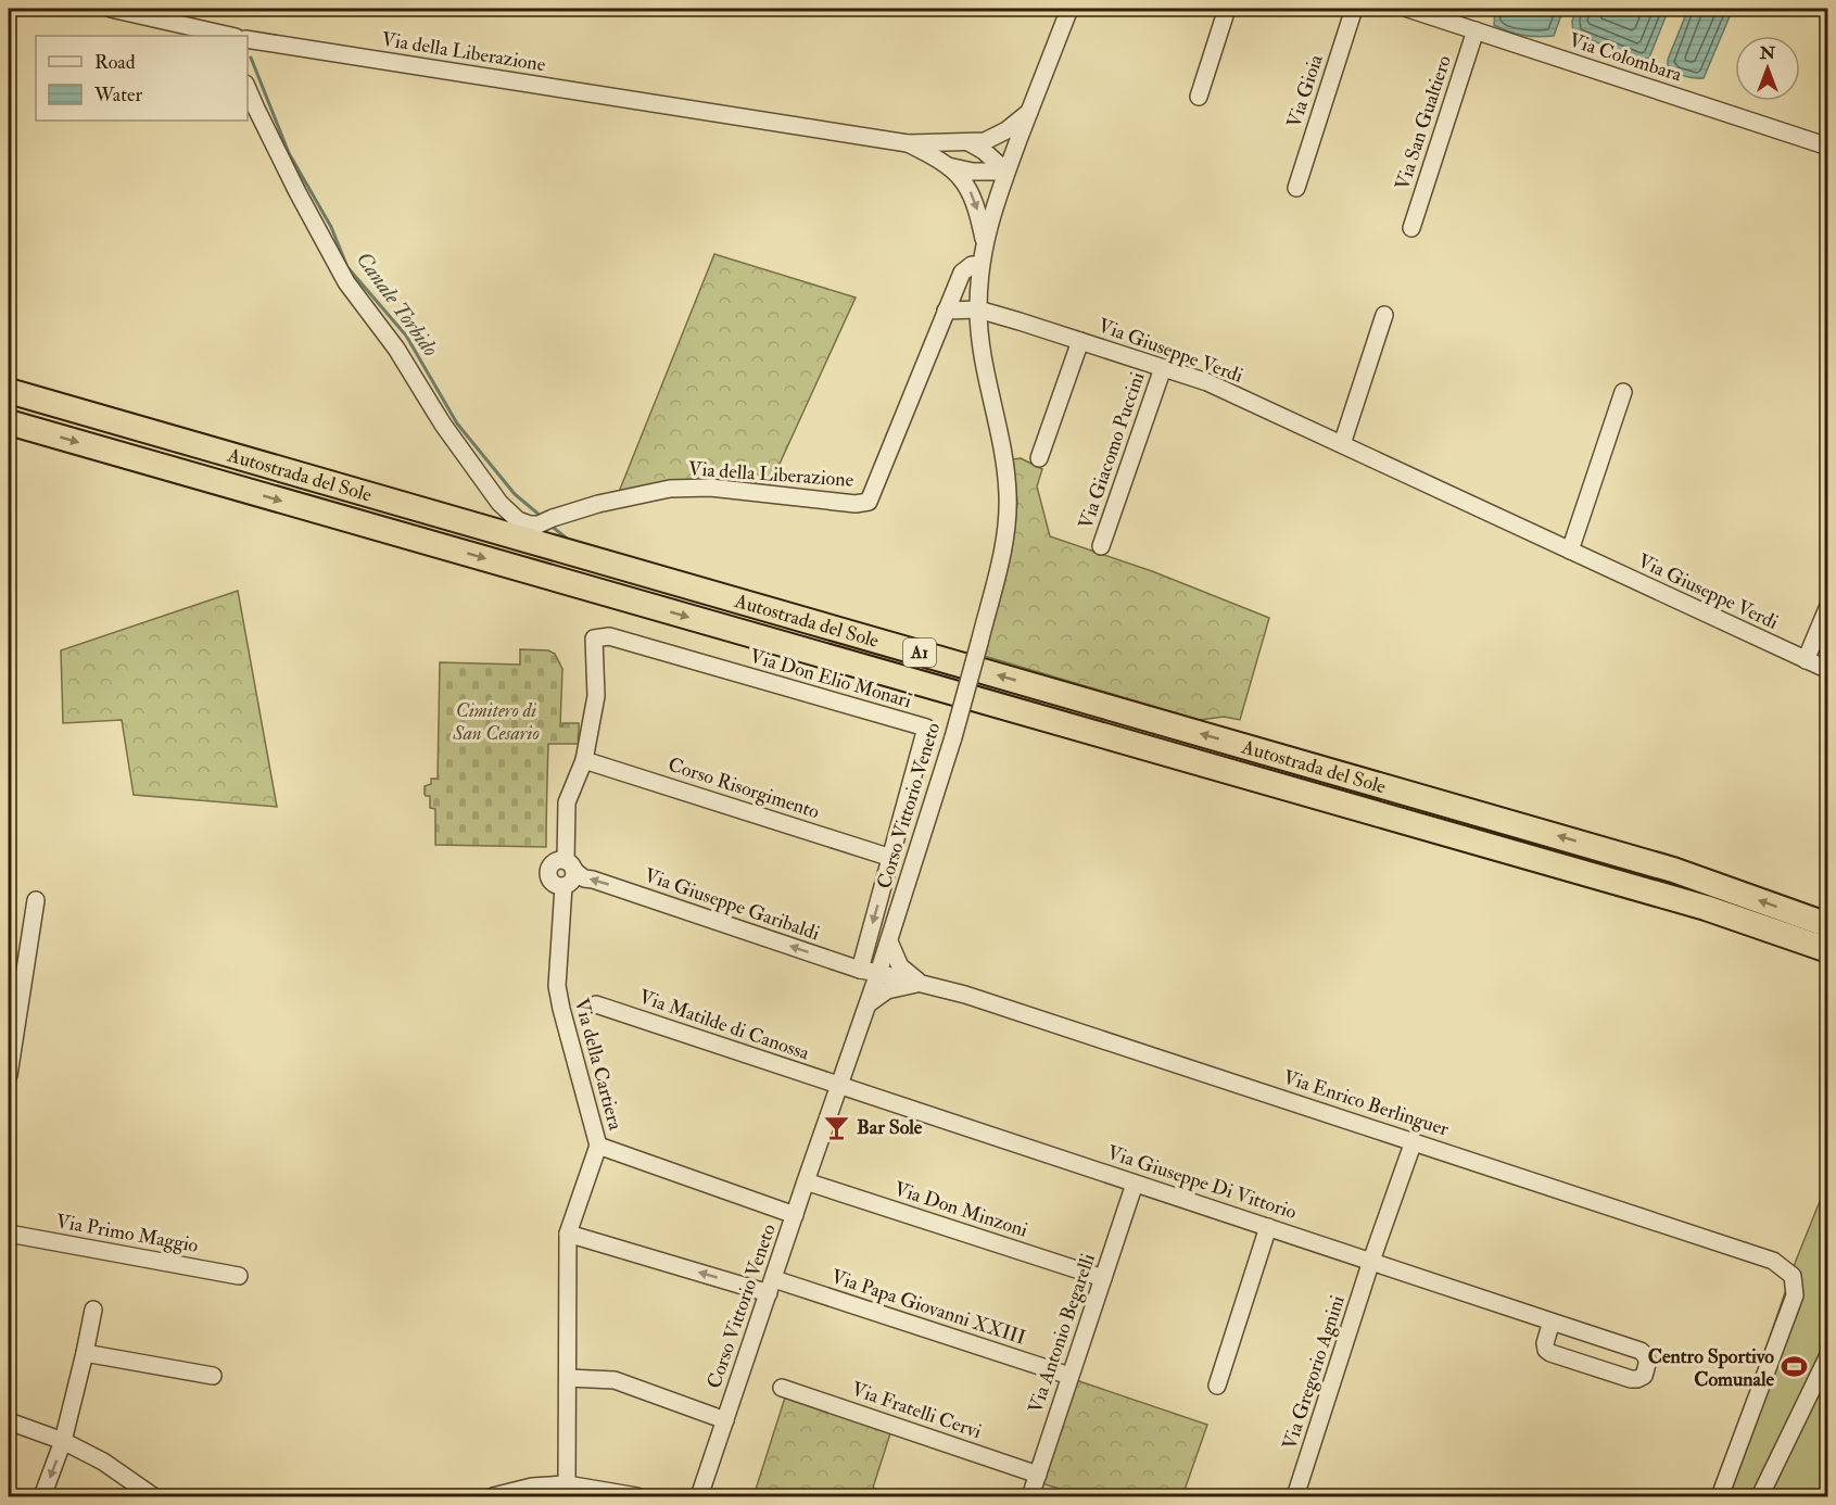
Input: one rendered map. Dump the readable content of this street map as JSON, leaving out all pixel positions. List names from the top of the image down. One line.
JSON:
{"streets":{"highway":["Autostrada del Sole","A1"],"street":["Via della Liberazione","Via Colombara","Via Gioia","Via San Gualtiero","Via Giuseppe Verdi","Via Giacomo Puccini","Via Don Elio Monari","Corso Risorgimento","Corso Vittorio Veneto","Via Giuseppe Garibaldi","Via Matilde di Canossa","Via della Cartiera","Via Enrico Berlinguer","Via Giuseppe Di Vittorio","Via Don Minzoni","Via Primo Maggio","Via Papa Giovanni XXIII","Via Antonio Begarelli","Via Gregorio Agnini","Via Fratelli Cervi"]},"crossings":[["Via della Liberazione","Corso Vittorio Veneto"],["Via Colombara","Via San Gualtiero"],["Via Giuseppe Verdi","Via Giacomo Puccini"],["Via Giuseppe Verdi","Corso Vittorio Veneto"],["Via Don Elio Monari","Corso Risorgimento"],["Via Don Elio Monari","Via Giuseppe Garibaldi"],["Corso Vittorio Veneto","Via Giuseppe Garibaldi"],["Corso Vittorio Veneto","Via Matilde di Canossa"],["Corso Vittorio Veneto","Via Enrico Berlinguer"],["Corso Vittorio Veneto","Via Giuseppe Di Vittorio"],["Corso Vittorio Veneto","Via Don Minzoni"],["Corso Vittorio Veneto","Via Papa Giovanni XXIII"],["Via Giuseppe Garibaldi","Via della Cartiera"],["Via Giuseppe Garibaldi","Via Enrico Berlinguer"],["Via Matilde di Canossa","Via Giuseppe Di Vittorio"],["Via della Cartiera","Via Papa Giovanni XXIII"],["Via Enrico Berlinguer","Via Gregorio Agnini"],["Via Giuseppe Di Vittorio","Via Antonio Begarelli"],["Via Giuseppe Di Vittorio","Via Gregorio Agnini"],["Via Don Minzoni","Via Antonio Begarelli"],["Via Papa Giovanni XXIII","Via Antonio Begarelli"],["Via Antonio Begarelli","Via Fratelli Cervi"]],"one_way":["Via Giuseppe Garibaldi"],"water":["Canale Torbido"],"parks":["Cimitero di San Cesario"],"places":{"bar":["Bar Sole"],"sports":["Centro Sportivo Comunale"]},"legend":["Road","Water"],"north":"top"}
